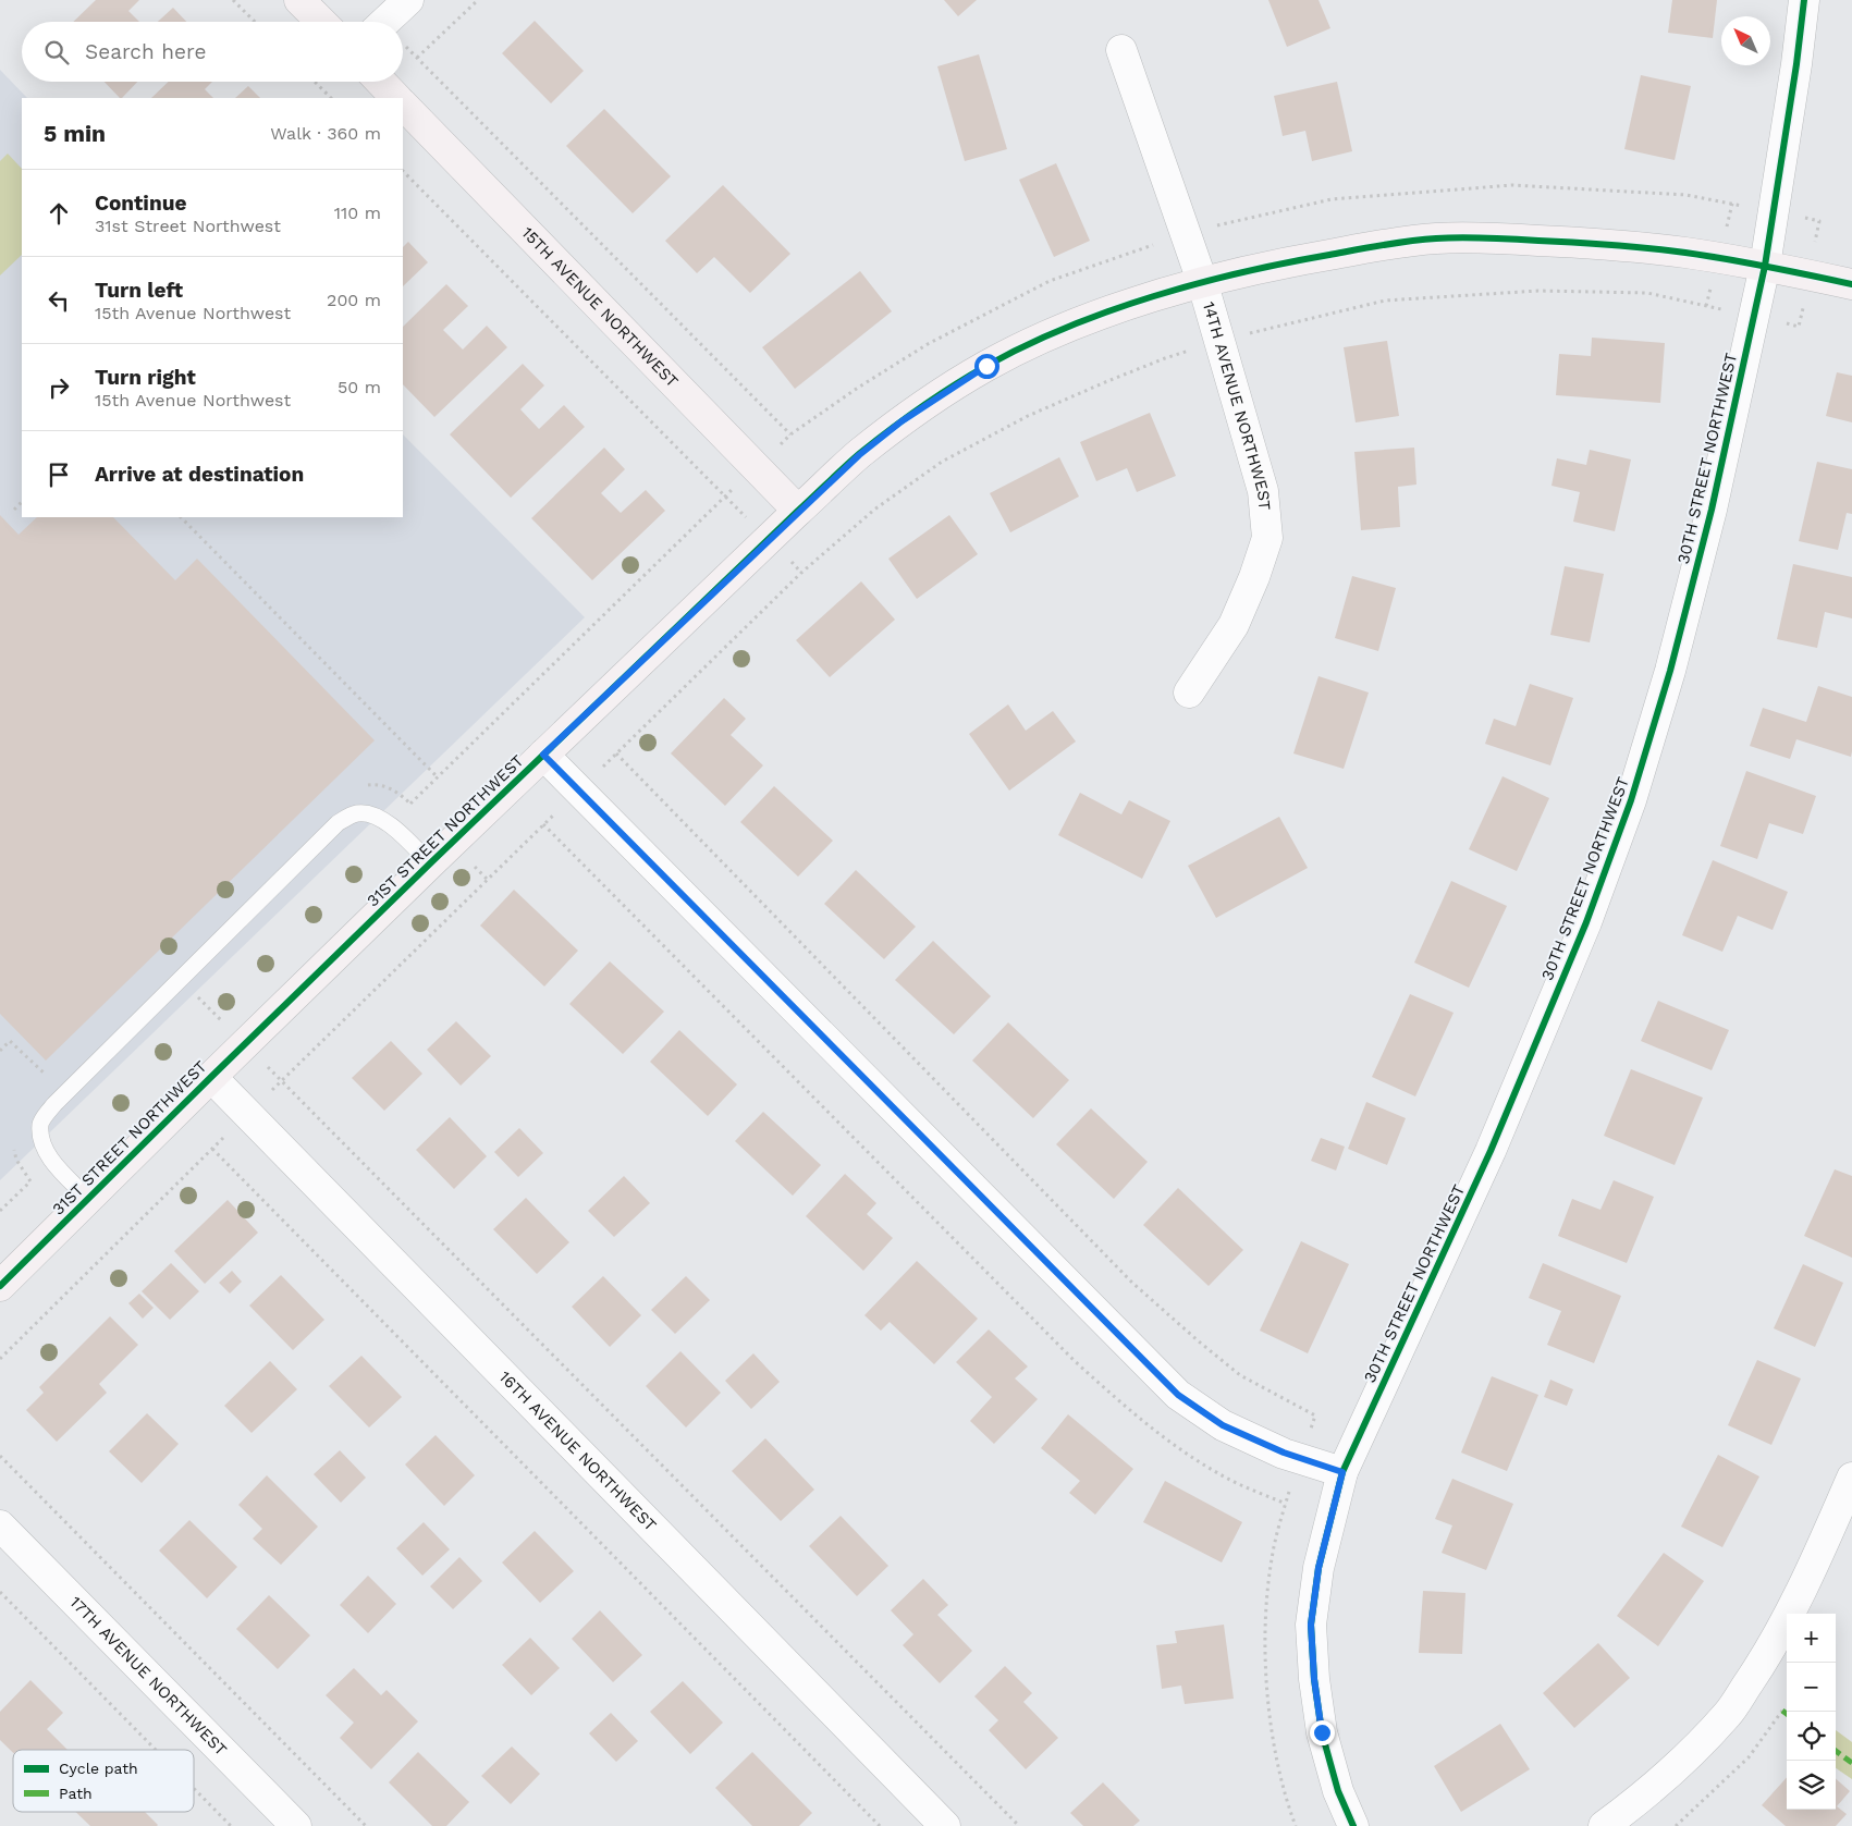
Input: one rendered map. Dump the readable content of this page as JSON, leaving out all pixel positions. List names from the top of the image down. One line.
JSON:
{"streets":{"street":["15TH AVENUE NORTHWEST","14TH AVENUE NORTHWEST","30TH STREET NORTHWEST","31ST STREET NORTHWEST","16TH AVENUE NORTHWEST","17TH AVENUE NORTHWEST"]},"crossings":[["15TH AVENUE NORTHWEST","31ST STREET NORTHWEST"],["14TH AVENUE NORTHWEST","31ST STREET NORTHWEST"],["30TH STREET NORTHWEST","31ST STREET NORTHWEST"],["31ST STREET NORTHWEST","16TH AVENUE NORTHWEST"]],"legend":["Cycle path","Path"],"north":"top left","page":{"search":"Search here","heading":["5 min","Walk · 360 m"],"list":[["Continue","31st Street Northwest","110 m"],["Turn left","15th Avenue Northwest","200 m"],["Turn right","15th Avenue Northwest","50 m"],"Arrive at destination"],"map_buttons":["+","−"]}}
